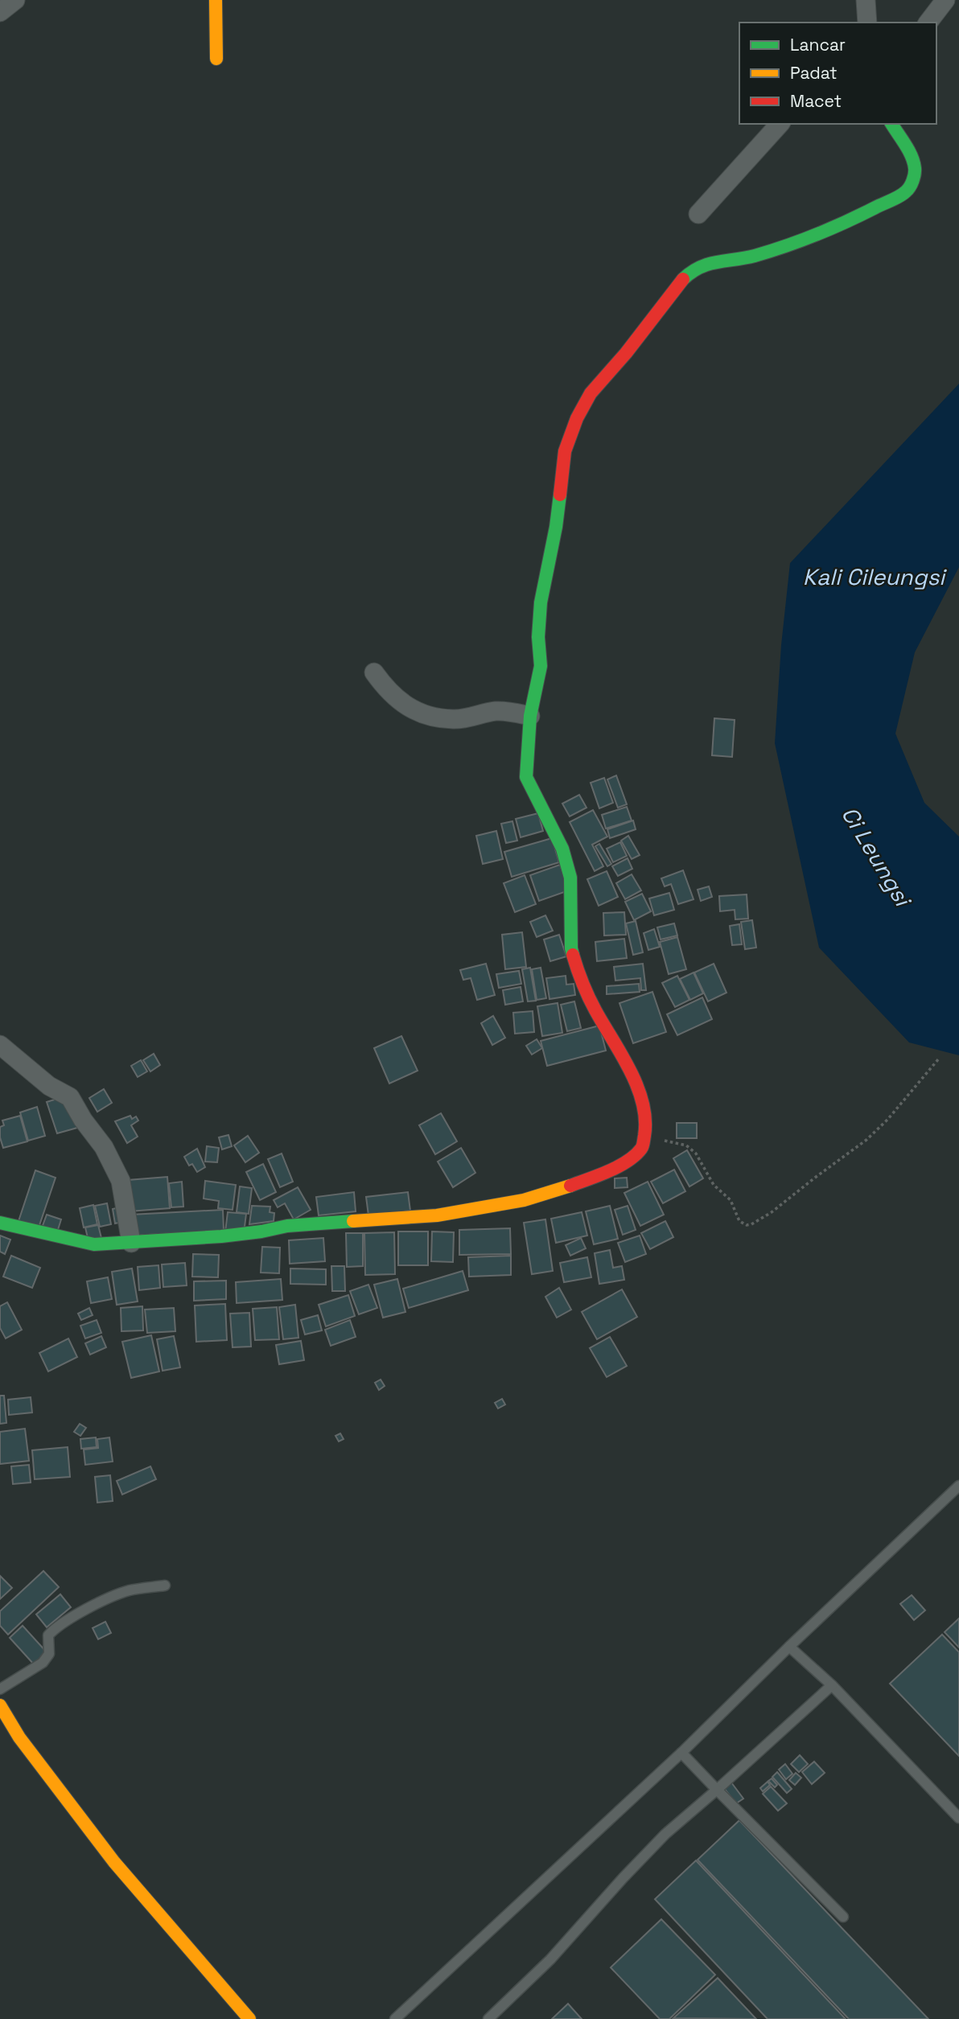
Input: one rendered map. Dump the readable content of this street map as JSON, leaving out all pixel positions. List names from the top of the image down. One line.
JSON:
{"water":["Kali Cileungsi","Ci Leungsi"],"legend":["Lancar","Padat","Macet"]}
